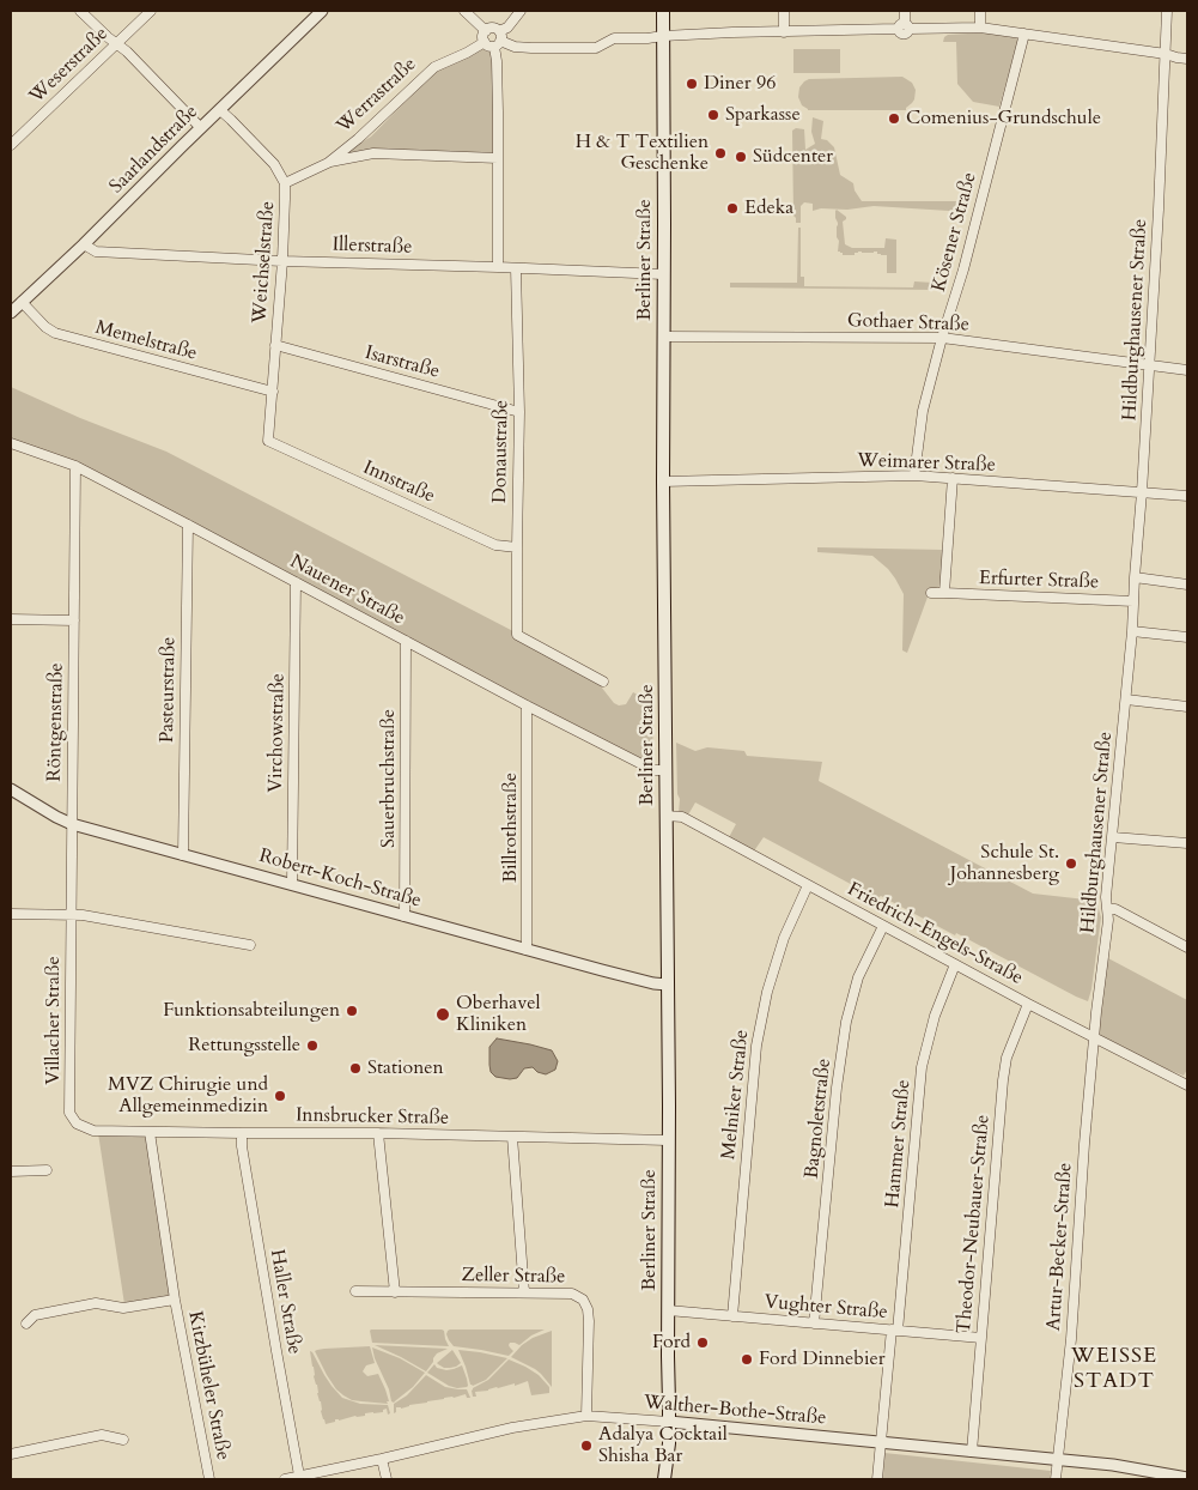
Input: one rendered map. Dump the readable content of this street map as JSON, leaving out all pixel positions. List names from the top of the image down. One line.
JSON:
{"streets":{"main road":["Berliner Straße"],"street":["Weserstraße","Werrastraße","Saarlandstraße","Kösener Straße","Illerstraße","Weichselstraße","Hildburghausener Straße","Gothaer Straße","Memelstraße","Isarstraße","Donaustraße","Weimarer Straße","Innstraße","Erfurter Straße","Nauener Straße","Pasteurstraße","Röntgenstraße","Virchowstraße","Sauerbruchstraße","Billrothstraße","Robert-Koch-Straße","Friedrich-Engels-Straße","Villacher Straße","Melniker Straße","Innsbrucker Straße","Bagnoletstraße","Hammer Straße","Theodor-Neubauer-Straße","Artur-Becker-Straße","Zeller Straße","Haller Straße","Vughter Straße","Kitzbüheler Straße","Walther-Bothe-Straße"]},"crossings":[["Werrastraße","Weichselstraße"],["Saarlandstraße","Illerstraße"],["Saarlandstraße","Weichselstraße"],["Saarlandstraße","Memelstraße"],["Kösener Straße","Gothaer Straße"],["Kösener Straße","Weimarer Straße"],["Illerstraße","Berliner Straße"],["Illerstraße","Weichselstraße"],["Illerstraße","Donaustraße"],["Berliner Straße","Gothaer Straße"],["Berliner Straße","Weimarer Straße"],["Berliner Straße","Nauener Straße"],["Berliner Straße","Robert-Koch-Straße"],["Berliner Straße","Friedrich-Engels-Straße"],["Berliner Straße","Innsbrucker Straße"],["Berliner Straße","Vughter Straße"],["Berliner Straße","Walther-Bothe-Straße"],["Weichselstraße","Memelstraße"],["Weichselstraße","Isarstraße"],["Weichselstraße","Innstraße"],["Hildburghausener Straße","Gothaer Straße"],["Hildburghausener Straße","Weimarer Straße"],["Hildburghausener Straße","Erfurter Straße"],["Hildburghausener Straße","Friedrich-Engels-Straße"],["Hildburghausener Straße","Artur-Becker-Straße"],["Isarstraße","Donaustraße"],["Donaustraße","Innstraße"],["Nauener Straße","Pasteurstraße"],["Nauener Straße","Röntgenstraße"],["Nauener Straße","Virchowstraße"],["Nauener Straße","Sauerbruchstraße"],["Nauener Straße","Billrothstraße"],["Pasteurstraße","Robert-Koch-Straße"],["Röntgenstraße","Robert-Koch-Straße"],["Röntgenstraße","Villacher Straße"],["Virchowstraße","Robert-Koch-Straße"],["Sauerbruchstraße","Robert-Koch-Straße"],["Billrothstraße","Robert-Koch-Straße"],["Robert-Koch-Straße","Villacher Straße"],["Friedrich-Engels-Straße","Melniker Straße"],["Friedrich-Engels-Straße","Bagnoletstraße"],["Friedrich-Engels-Straße","Hammer Straße"],["Friedrich-Engels-Straße","Theodor-Neubauer-Straße"],["Friedrich-Engels-Straße","Artur-Becker-Straße"],["Villacher Straße","Innsbrucker Straße"],["Melniker Straße","Vughter Straße"],["Innsbrucker Straße","Haller Straße"],["Innsbrucker Straße","Kitzbüheler Straße"],["Bagnoletstraße","Vughter Straße"],["Hammer Straße","Vughter Straße"],["Hammer Straße","Walther-Bothe-Straße"],["Theodor-Neubauer-Straße","Vughter Straße"],["Theodor-Neubauer-Straße","Walther-Bothe-Straße"],["Artur-Becker-Straße","Walther-Bothe-Straße"],["Zeller Straße","Walther-Bothe-Straße"],["Haller Straße","Walther-Bothe-Straße"]],"districts":["WEISSE STADT"],"places":["Diner 96","Sparkasse","Comenius-Grundschule","H & T Textilien Geschenke","Südcenter","Edeka","Schule St. Johannesberg","Funktionsabteilungen","Oberhavel Kliniken","Rettungsstelle","Stationen","MVZ Chirugie und Allgemeinmedizin","Ford","Ford Dinnebier","Adalya Cocktail Shisha Bar"]}
